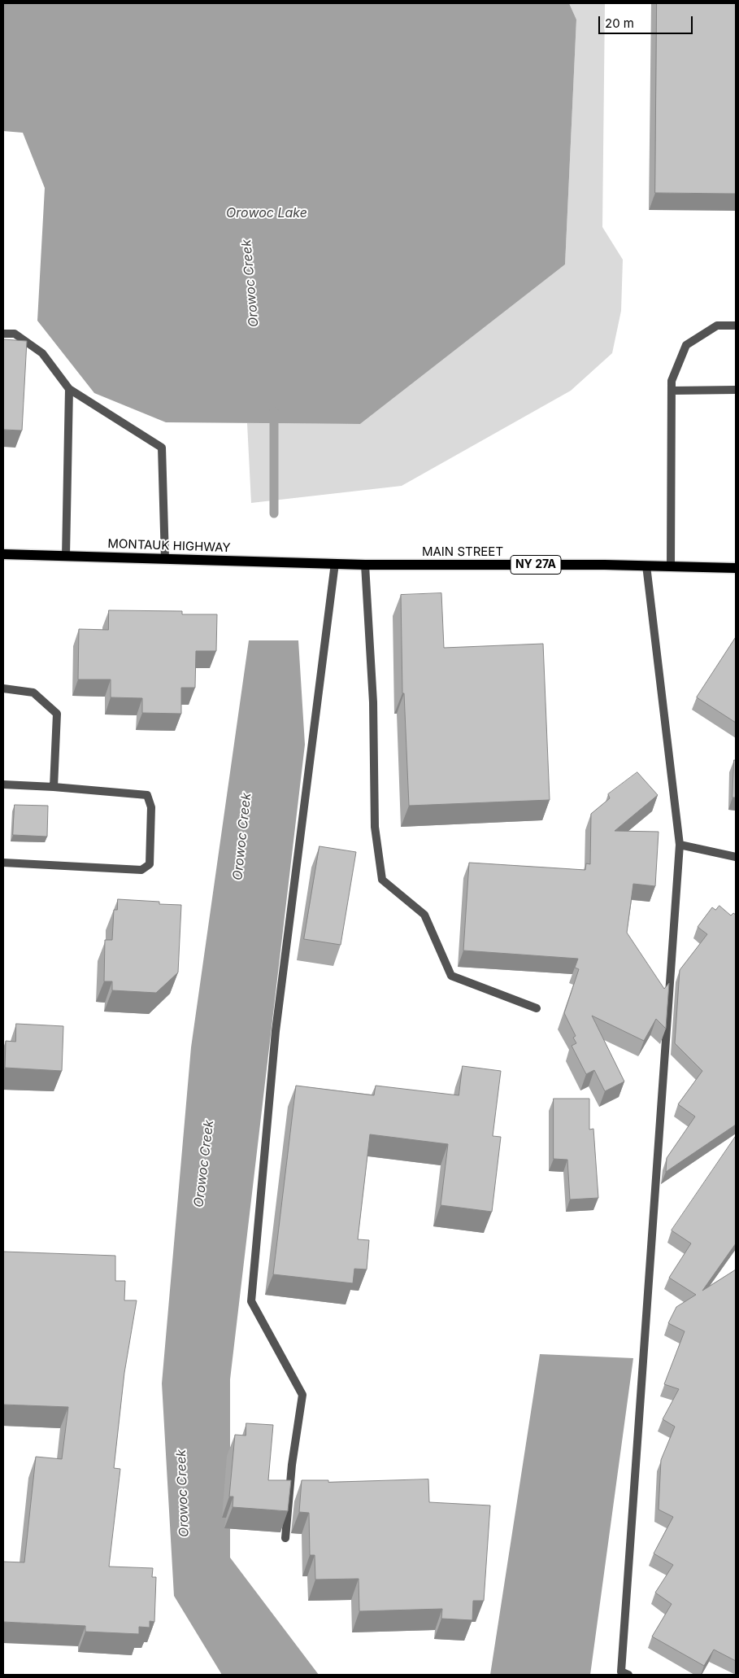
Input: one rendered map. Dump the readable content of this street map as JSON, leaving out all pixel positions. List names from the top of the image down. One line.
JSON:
{"streets":{"main road":["MONTAUK HIGHWAY","MAIN STREET","NY 27A"]},"crossings":[["MONTAUK HIGHWAY","MAIN STREET"]],"water":["Orowoc Lake","Orowoc Creek"],"scale_bar":"20 m"}
